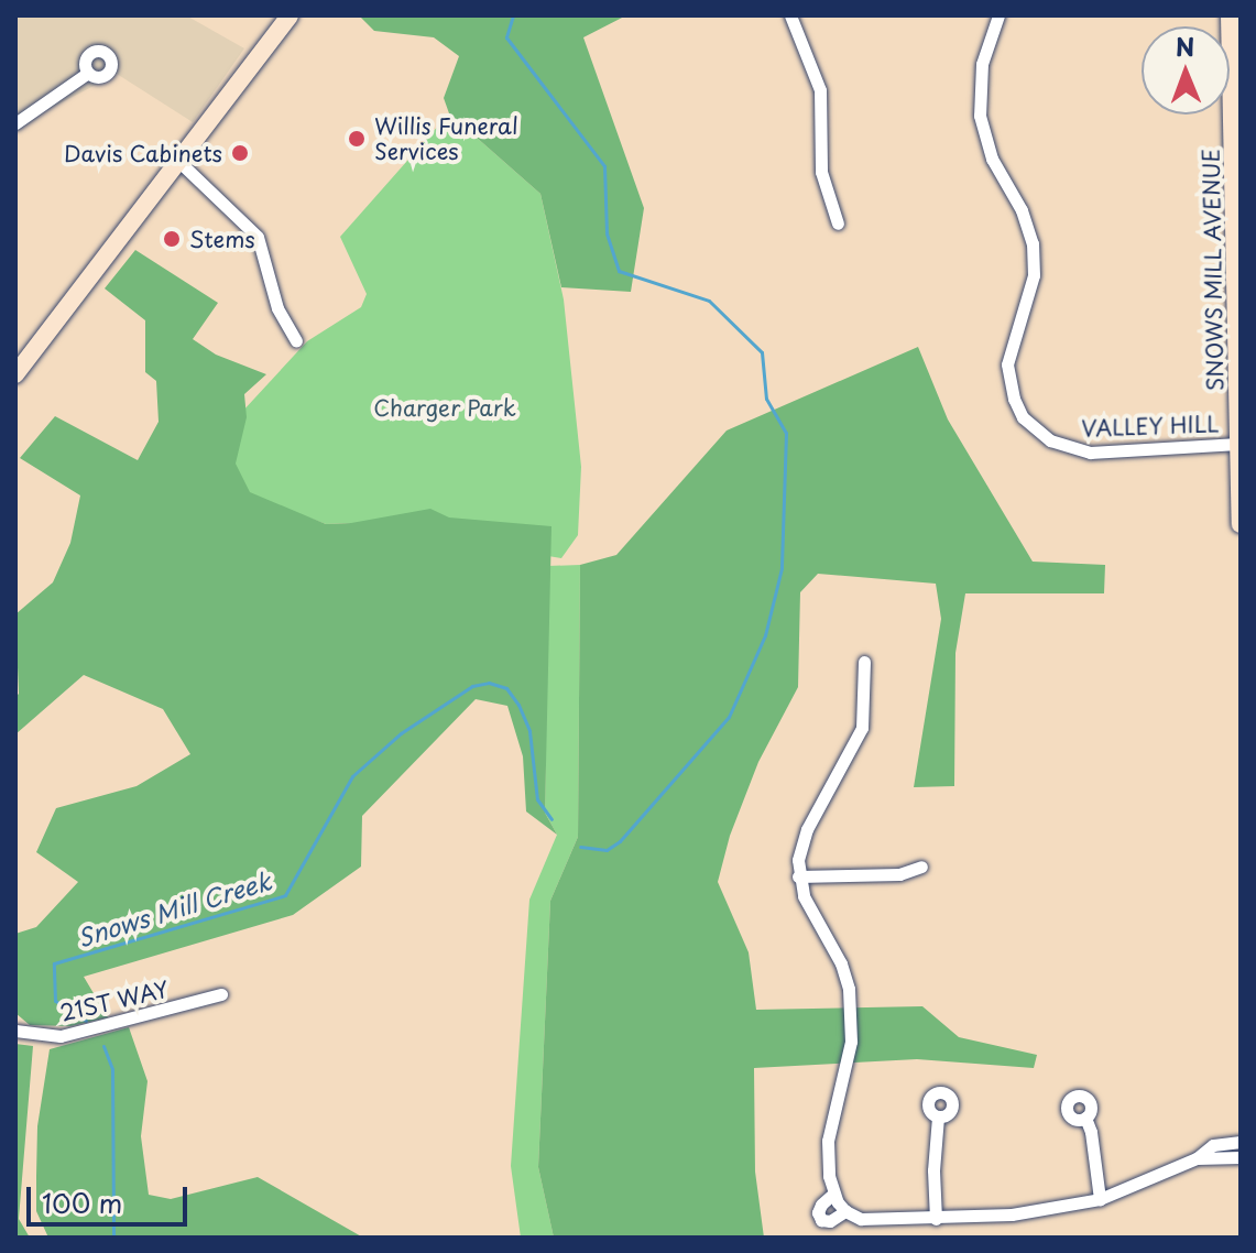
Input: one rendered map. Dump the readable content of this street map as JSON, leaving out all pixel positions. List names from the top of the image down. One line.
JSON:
{"streets":{"main road":["SNOWS MILL AVENUE"],"street":["VALLEY HILL","21ST WAY"]},"crossings":[["SNOWS MILL AVENUE","VALLEY HILL"]],"water":["Snows Mill Creek"],"parks":["Charger Park"],"places":["Willis Funeral Services","Davis Cabinets","Stems"],"scale_bar":"100 m","north":"top"}
